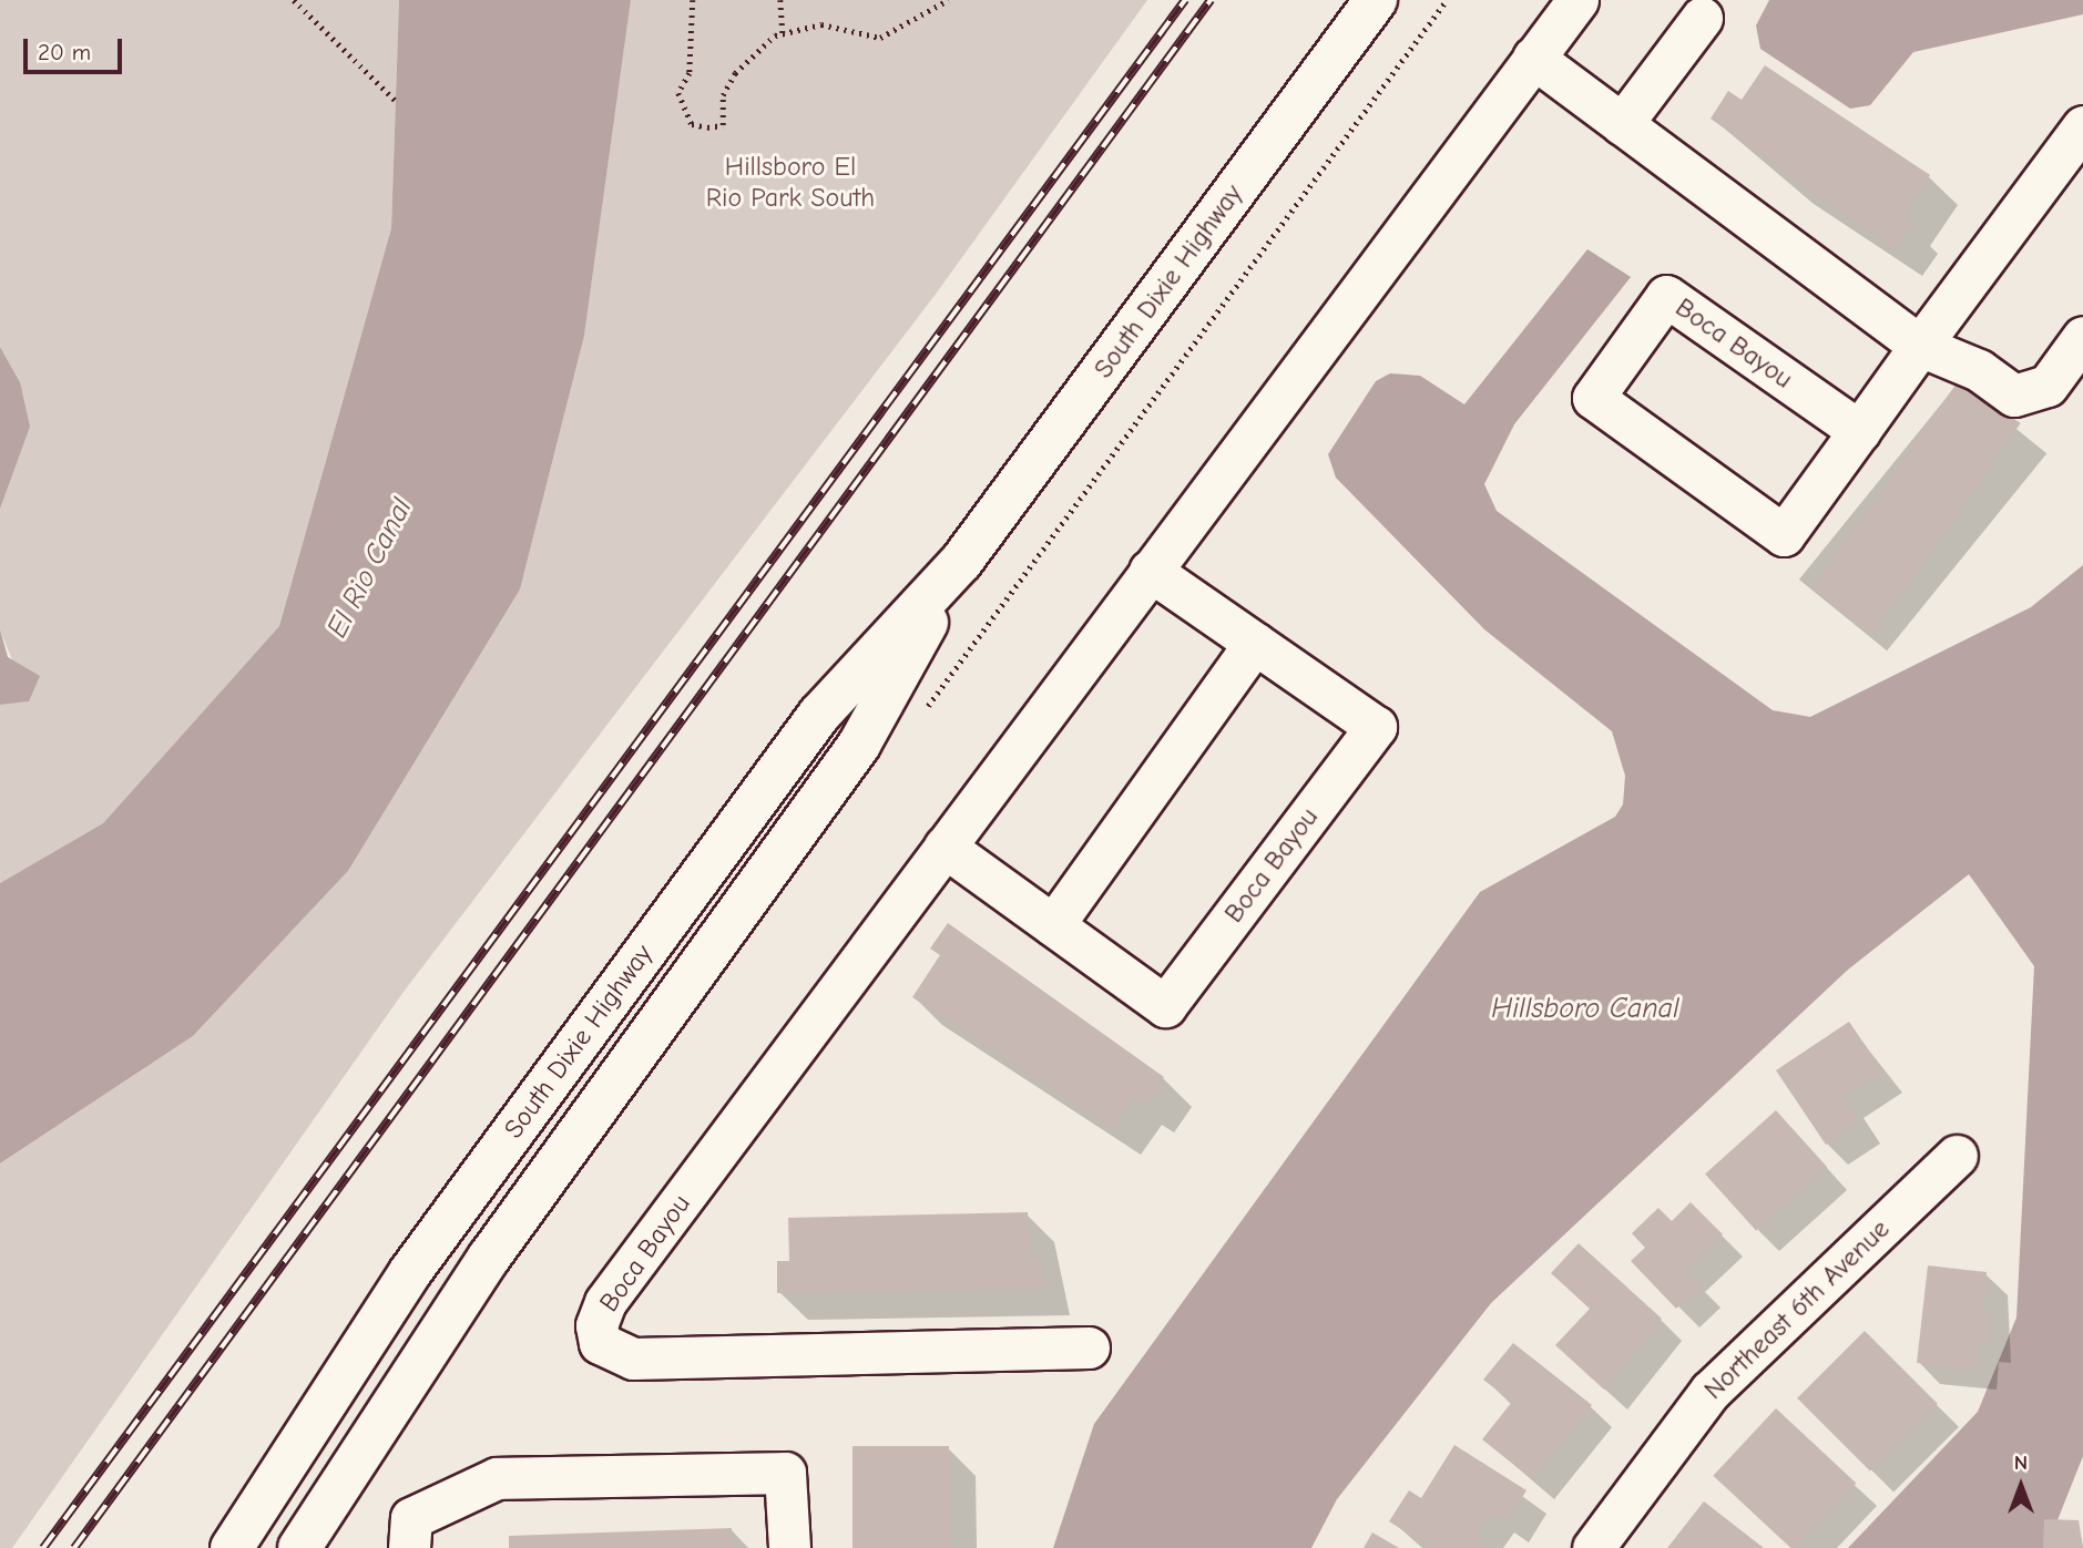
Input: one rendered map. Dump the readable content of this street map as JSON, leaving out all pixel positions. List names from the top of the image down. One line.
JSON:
{"streets":{"main road":["South Dixie Highway"],"street":["Boca Bayou","Northeast 6th Avenue"]},"water":["El Rio Canal","Hillsboro Canal"],"parks":["Hillsboro El Rio Park South"],"scale_bar":"20 m","north":"top"}
